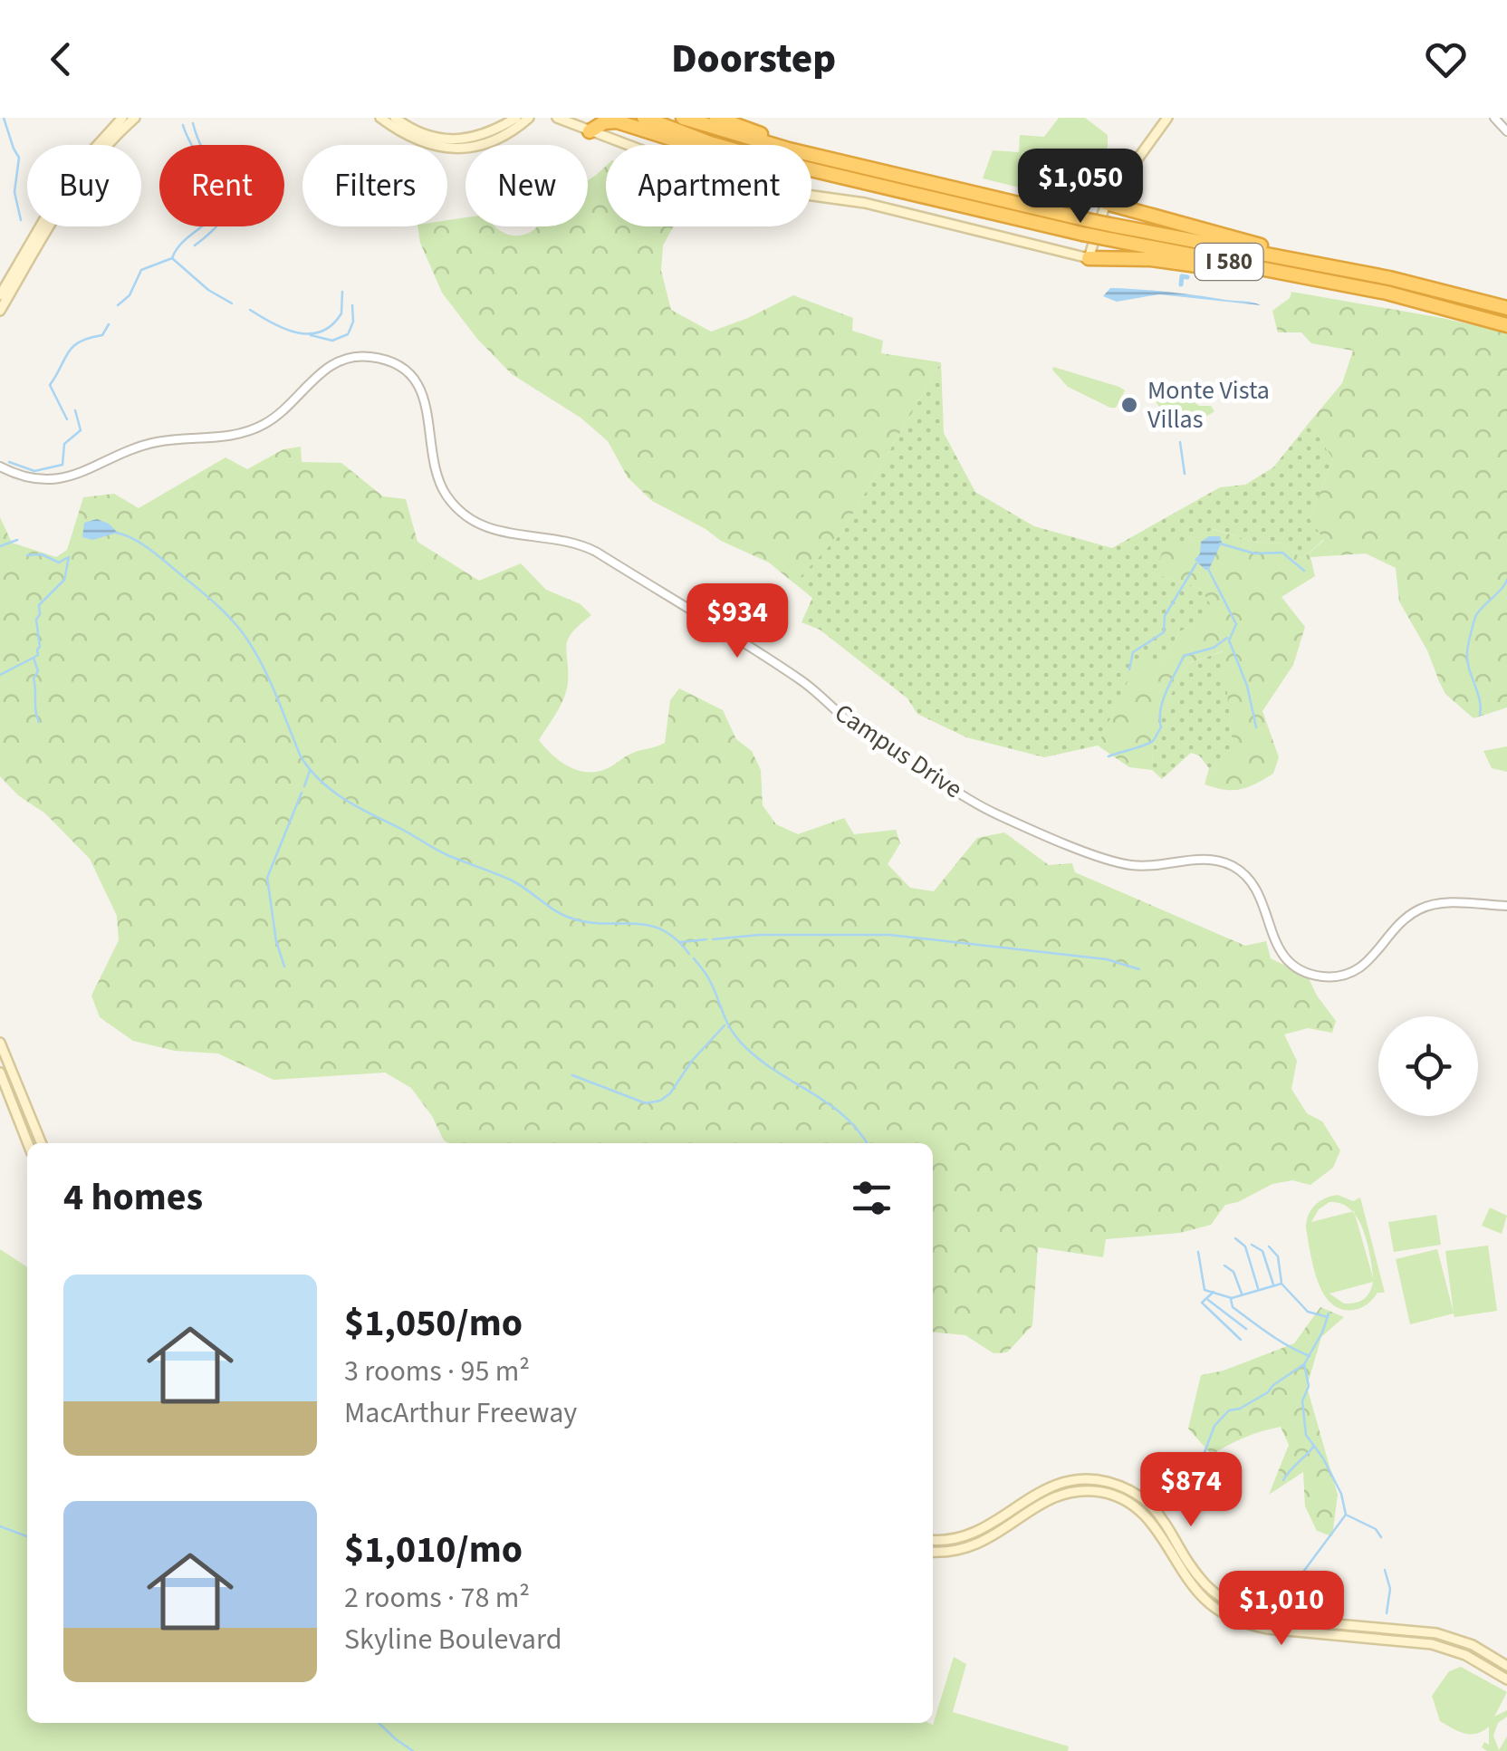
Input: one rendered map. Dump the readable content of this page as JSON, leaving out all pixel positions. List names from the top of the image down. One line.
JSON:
{"streets":{"highway":["I 580"],"street":["Campus Drive"]},"places":["Monte Vista Villas"],"page":{"header":"Doorstep","chip":["Buy","Rent","Filters","New","Apartment"],"price":["$1,050","$934","$874","$1,010"],"heading":"4 homes","list":[{"name":"$1,050/mo","note":"3 rooms · 95 m² · MacArthur Freeway"},{"name":"$1,010/mo","note":"2 rooms · 78 m² · Skyline Boulevard"}]}}
